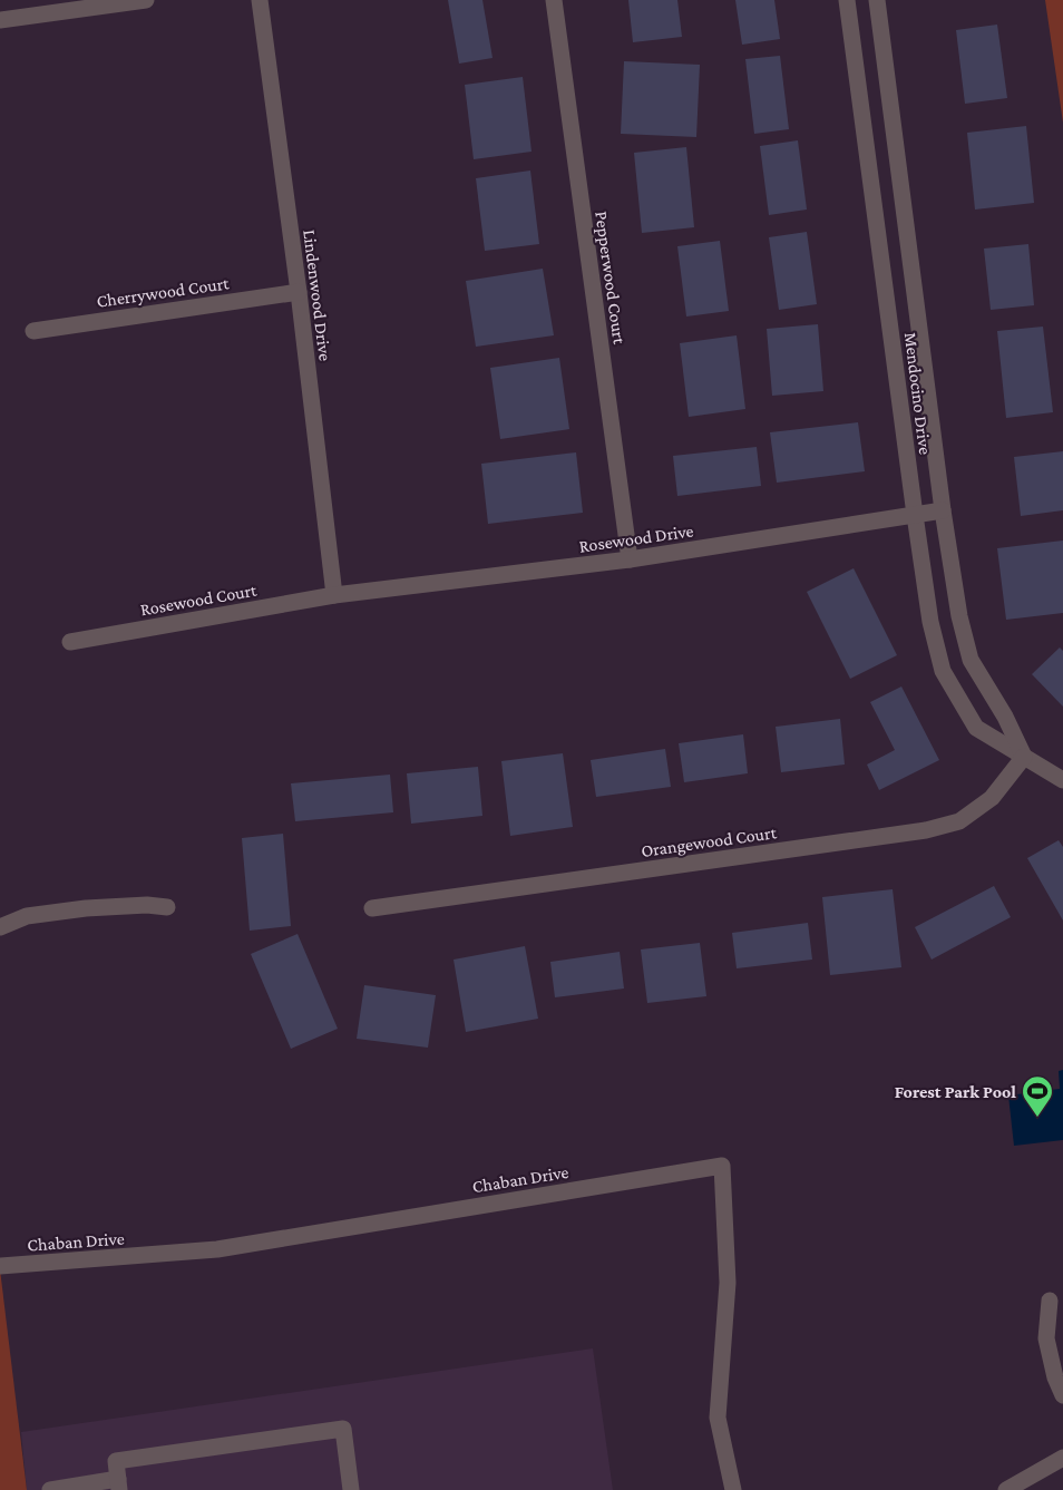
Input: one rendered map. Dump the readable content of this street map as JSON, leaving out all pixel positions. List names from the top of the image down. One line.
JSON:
{"streets":{"street":["Pepperwood Court","Cherrywood Court","Lindenwood Drive","Mendocino Drive","Rosewood Drive","Rosewood Court","Orangewood Court","Chaban Drive"]},"crossings":[["Pepperwood Court","Rosewood Drive"],["Cherrywood Court","Lindenwood Drive"],["Lindenwood Drive","Rosewood Drive"],["Lindenwood Drive","Rosewood Court"],["Mendocino Drive","Rosewood Drive"],["Mendocino Drive","Orangewood Court"],["Rosewood Drive","Rosewood Court"]],"places":{"sports":["Forest Park Pool"]}}
